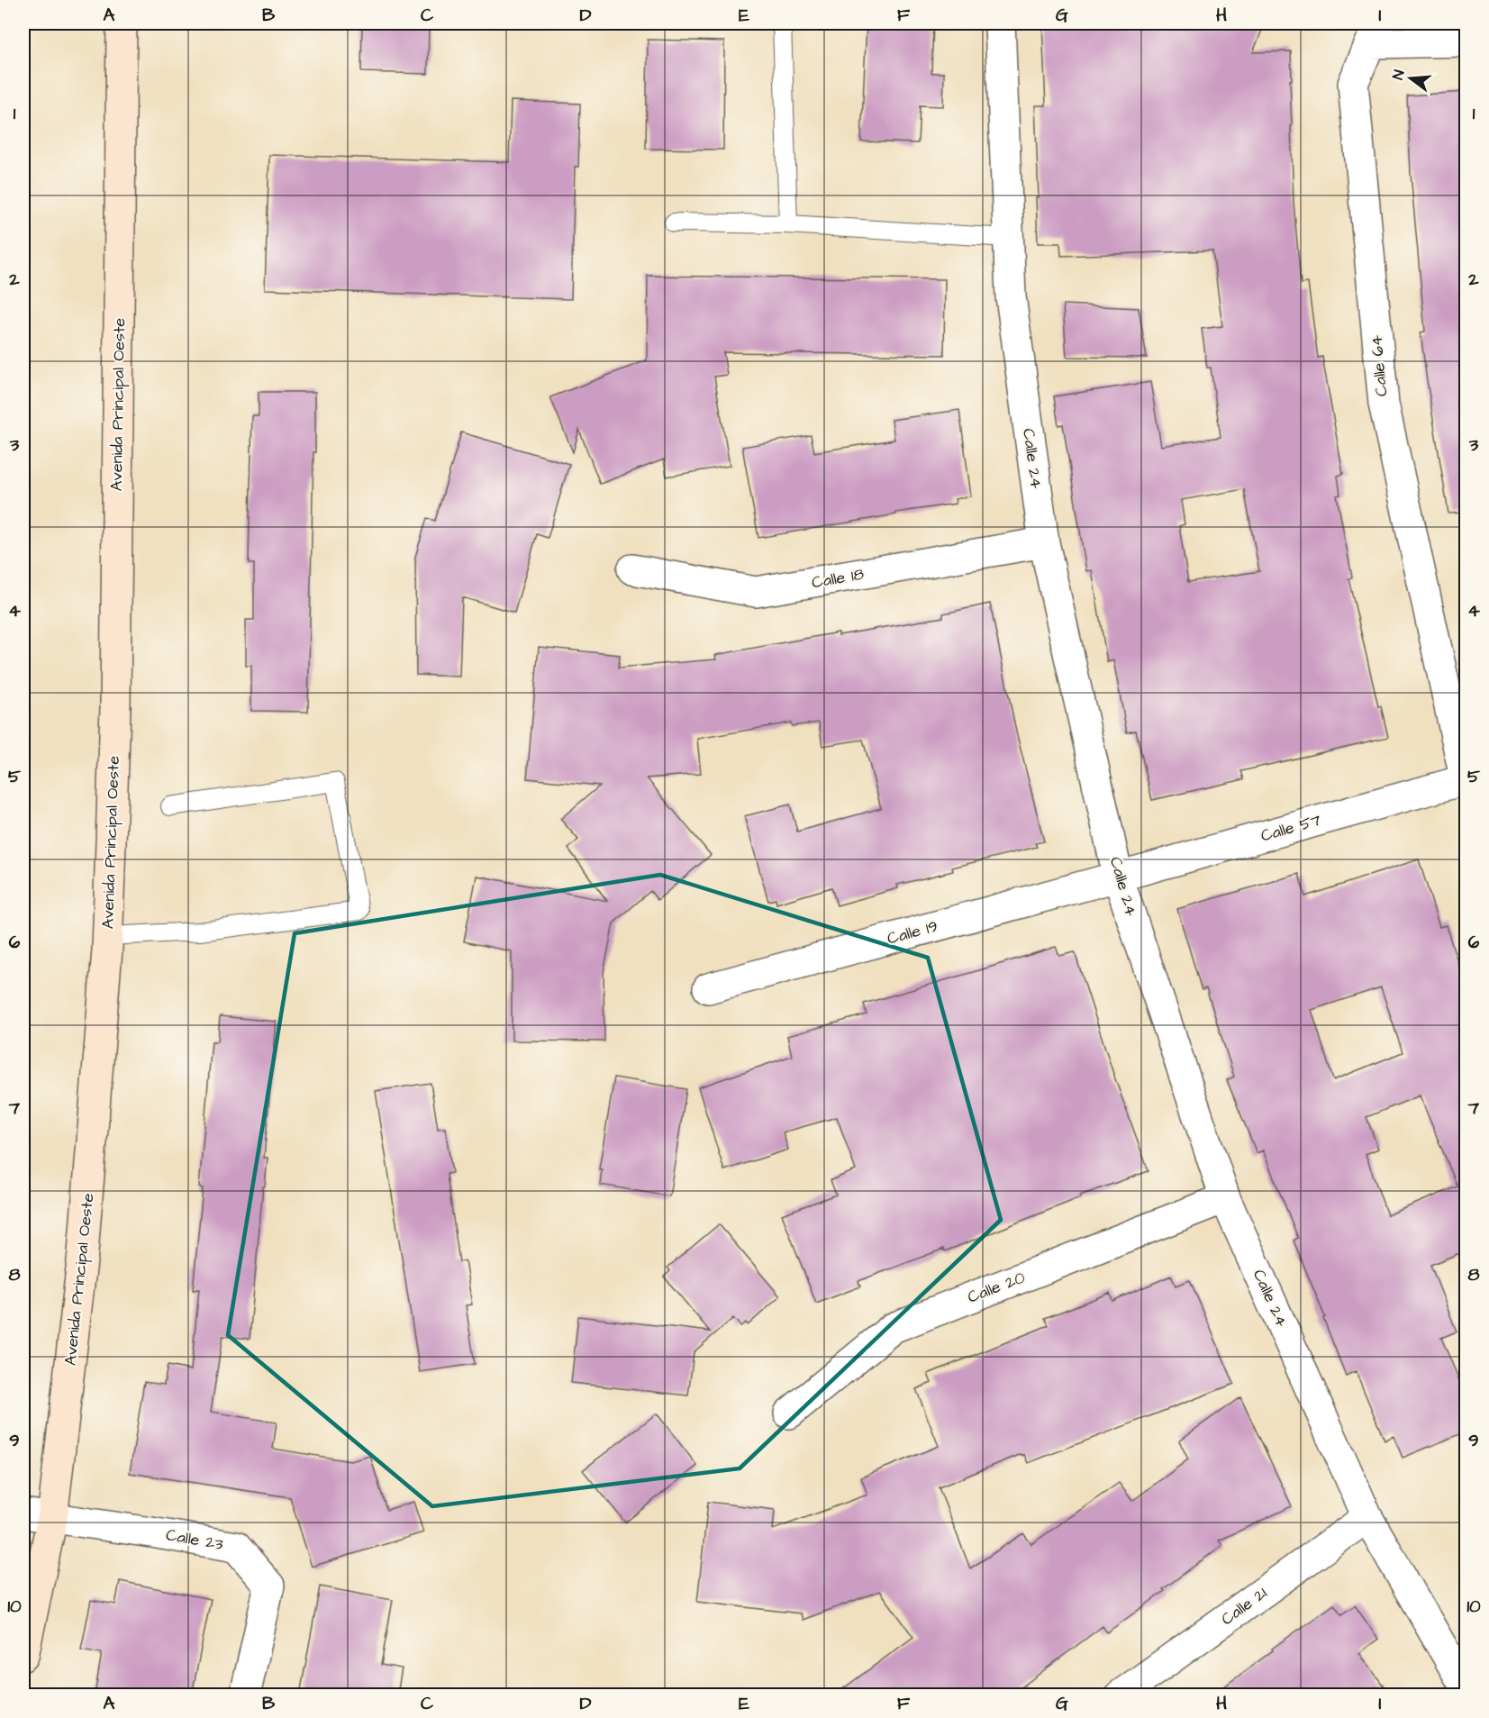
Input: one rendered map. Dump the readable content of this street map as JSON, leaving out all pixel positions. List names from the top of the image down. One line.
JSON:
{"streets":{"main road":["Avenida Principal Oeste"],"street":["Calle 64","Calle 24","Calle 18","Calle 57","Calle 19","Calle 20","Calle 23","Calle 21"]},"crossings":[["Calle 64","Calle 57"],["Avenida Principal Oeste","Calle 23"],["Calle 24","Calle 18"],["Calle 24","Calle 57"],["Calle 24","Calle 19"],["Calle 24","Calle 20"],["Calle 24","Calle 21"],["Calle 57","Calle 19"]],"north":"left","grid":{"columns":["A","B","C","D","E","F","G","H","I"],"rows":["1","2","3","4","5","6","7","8","9","10"]}}
